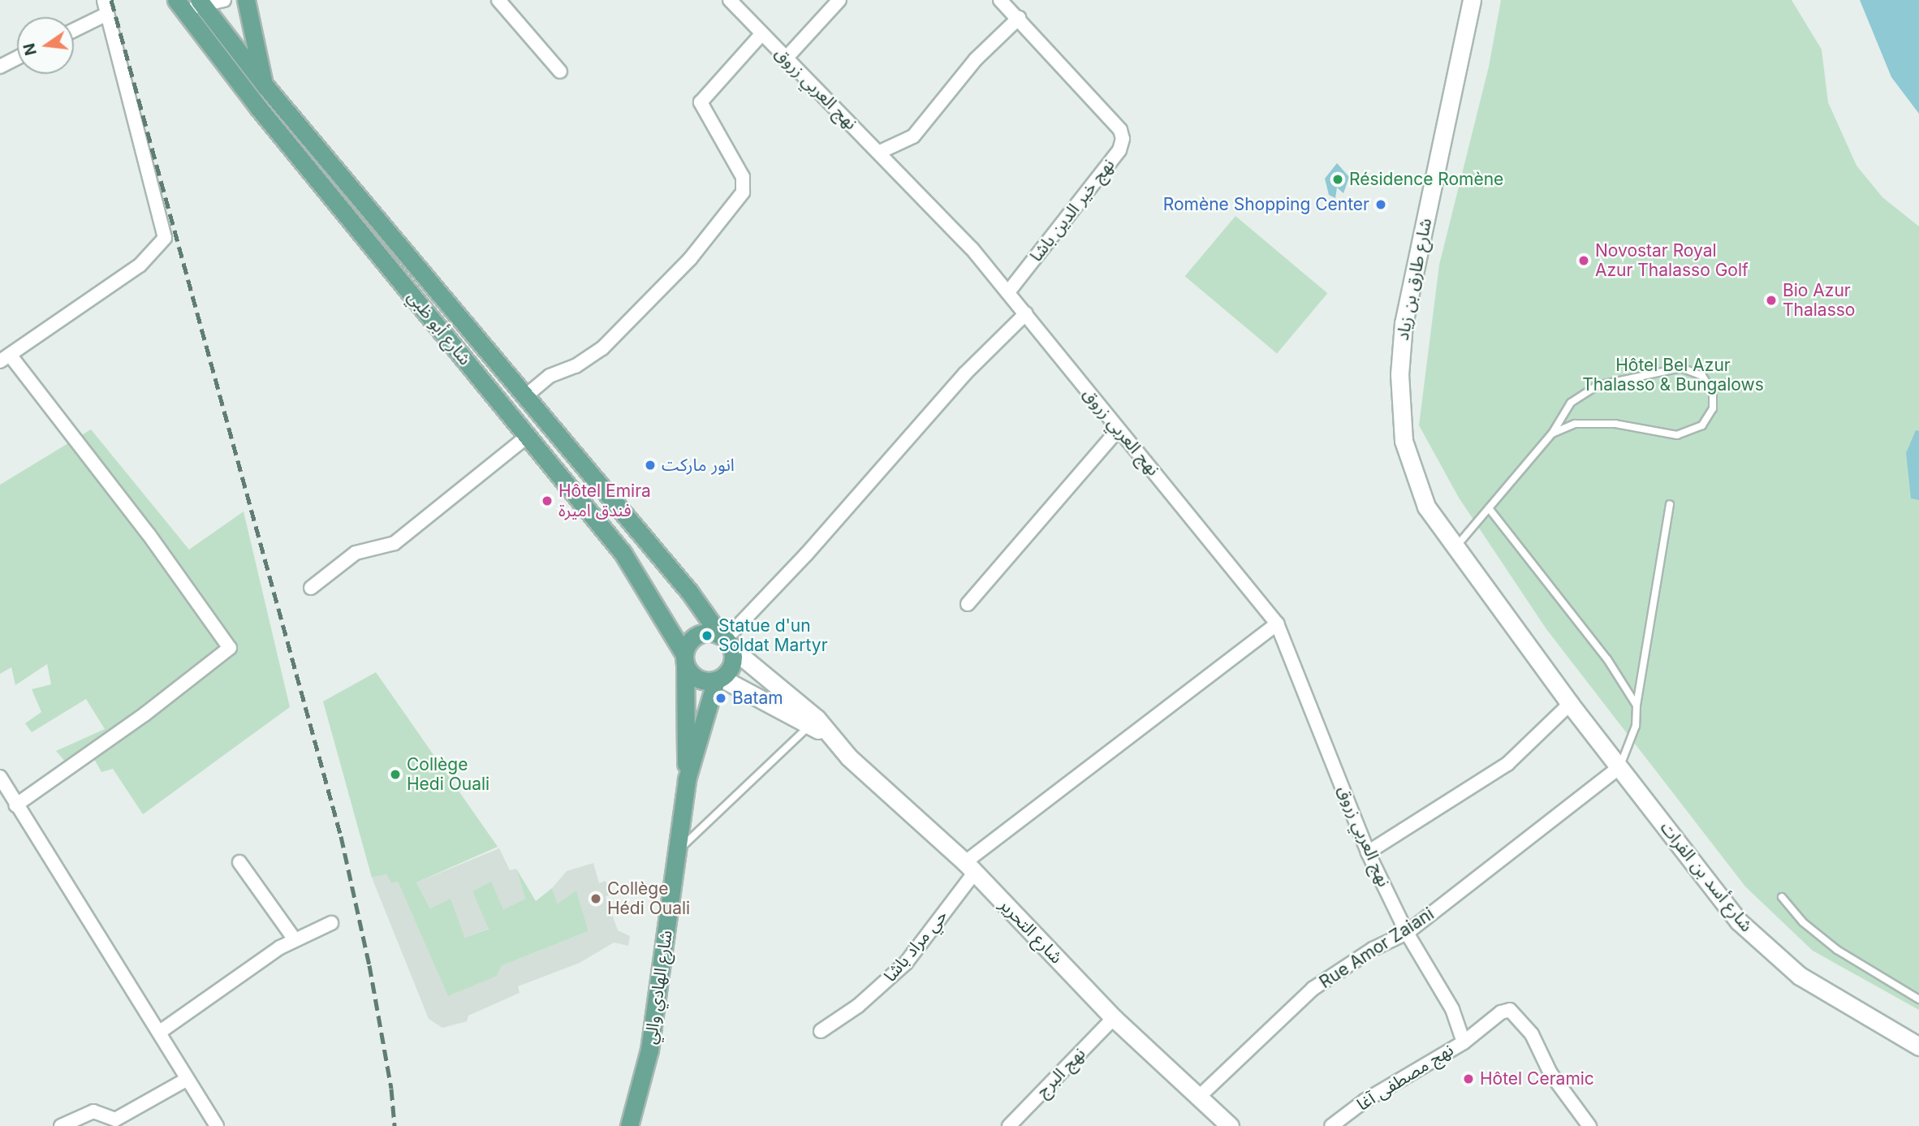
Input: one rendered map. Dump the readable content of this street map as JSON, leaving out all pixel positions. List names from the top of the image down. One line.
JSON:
{"streets":{"main road":["شارع أبو ظبي","شارع الهادي والي"],"street":["نهج العربي زروق","نهج خير الدين باشا","شارع طارق بن زياد","شارع أسد بن الفرات","شارع التحرير","حي مراد باشا","Rue Amor Zaiani","نهج البرج","نهج مصطفى آغا"]},"crossings":[["نهج العربي زروق","نهج خير الدين باشا"],["نهج العربي زروق","حي مراد باشا"],["نهج العربي زروق","Rue Amor Zaiani"],["نهج العربي زروق","نهج مصطفى آغا"],["شارع طارق بن زياد","شارع أسد بن الفرات"],["شارع طارق بن زياد","Rue Amor Zaiani"],["شارع أبو ظبي","شارع التحرير"],["شارع أبو ظبي","شارع الهادي والي"],["شارع أسد بن الفرات","Rue Amor Zaiani"],["شارع التحرير","حي مراد باشا"],["شارع التحرير","Rue Amor Zaiani"],["شارع التحرير","شارع الهادي والي"],["شارع التحرير","نهج البرج"],["Rue Amor Zaiani","نهج مصطفى آغا"]],"parks":["Hôtel Bel Azur Thalasso & Bungalows"],"places":["Résidence Romène","Romène Shopping Center","Novostar Royal Azur Thalasso Golf","Bio Azur Thalasso","انور ماركت","Hôtel Emira فندق اميرة","Statue d'un Soldat Martyr","Batam","Collège Hedi Ouali","Collège Hédi Ouali","Hôtel Ceramic"],"north":"left"}
